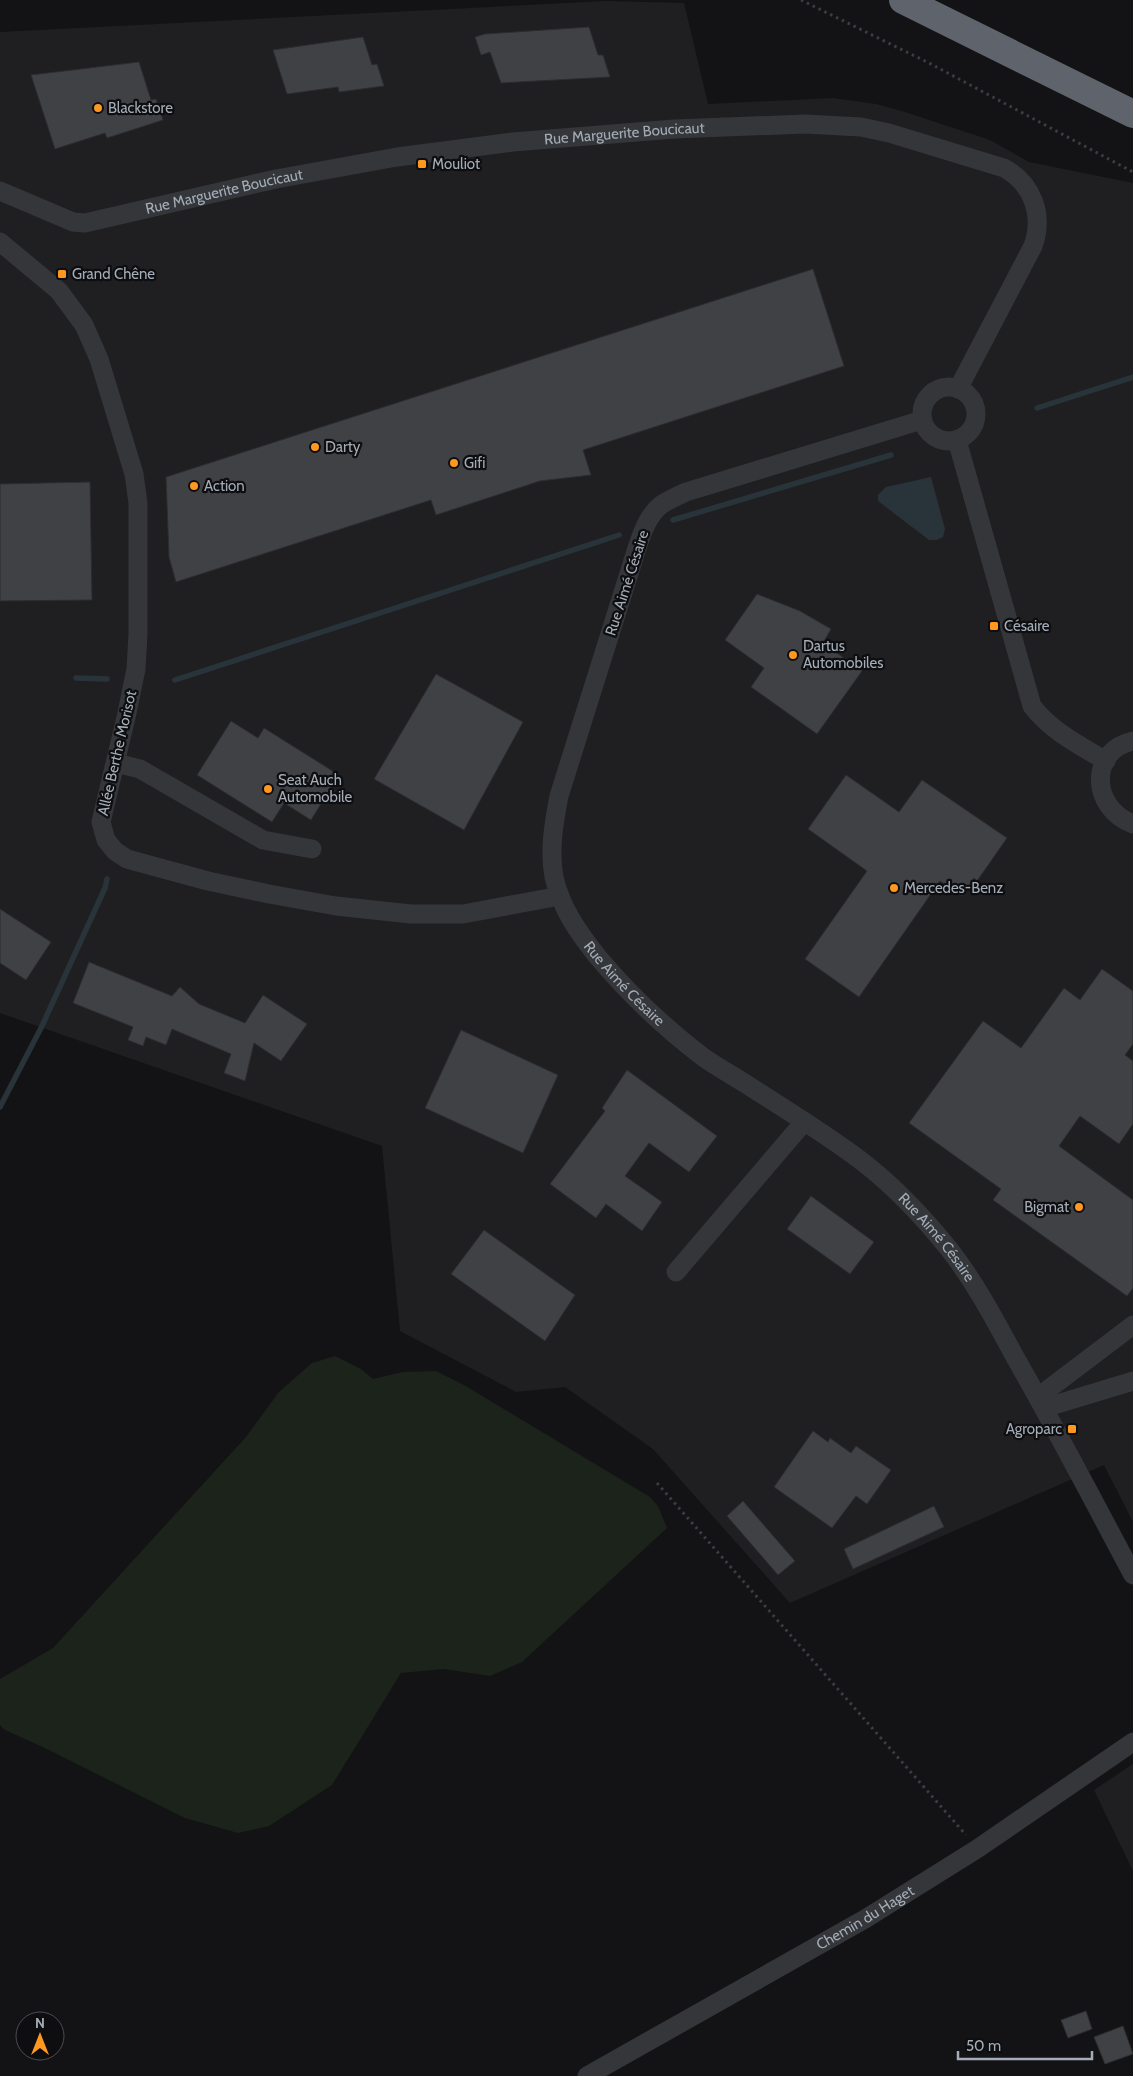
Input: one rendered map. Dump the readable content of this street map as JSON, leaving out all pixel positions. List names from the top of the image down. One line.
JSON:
{"streets":{"street":["Rue Marguerite Boucicaut","Rue Aimé Césaire","Allée Berthe Morisot","Chemin du Haget"]},"crossings":[["Rue Marguerite Boucicaut","Rue Aimé Césaire"],["Rue Aimé Césaire","Allée Berthe Morisot"]],"places":{"other":["Blackstore","Darty","Gifi","Action","Dartus Automobiles","Seat Auch Automobile","Mercedes-Benz","Bigmat"],"transit":["Mouliot","Grand Chêne","Césaire","Agroparc"]},"scale_bar":"50 m","north":"top"}
